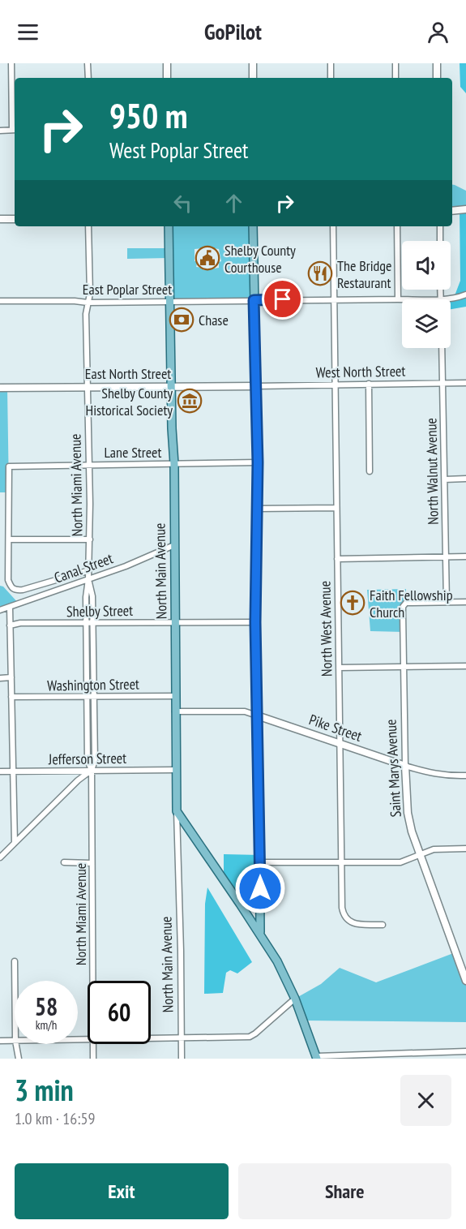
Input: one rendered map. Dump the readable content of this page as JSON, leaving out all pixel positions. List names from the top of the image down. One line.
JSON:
{"streets":{"main road":["East North Street","North Main Avenue","Pike Street","Saint Marys Avenue"],"street":["East Poplar Street","West North Street","Lane Street","North Walnut Avenue","North Miami Avenue","Canal Street","Shelby Street","North West Avenue","Washington Street","Jefferson Street"]},"crossings":[["East Poplar Street","North Miami Avenue"],["East Poplar Street","North Main Avenue"],["East Poplar Street","North West Avenue"],["West North Street","East North Street"],["West North Street","North Walnut Avenue"],["West North Street","North West Avenue"],["East North Street","North Miami Avenue"],["East North Street","North Main Avenue"],["Lane Street","North Miami Avenue"],["Lane Street","North Main Avenue"],["North Walnut Avenue","Saint Marys Avenue"],["North Miami Avenue","Canal Street"],["North Miami Avenue","Shelby Street"],["North Miami Avenue","Washington Street"],["North Miami Avenue","Jefferson Street"],["Canal Street","North Main Avenue"],["North Main Avenue","Shelby Street"],["North Main Avenue","Washington Street"],["North Main Avenue","Jefferson Street"],["North West Avenue","Pike Street"],["Pike Street","Saint Marys Avenue"]],"places":{"public building":["Shelby County Courthouse"],"restaurant":["The Bridge Restaurant"],"bank":["Chase"],"museum":["Shelby County Historical Society"],"church":["Faith Fellowship Church"]},"page":{"header":"GoPilot","turn":["950 m","West Poplar Street"],"speed":"58 km/h","limit":"60","heading":["3 min","1.0 km · 16:59"],"buttons":["Exit","Share"]}}
